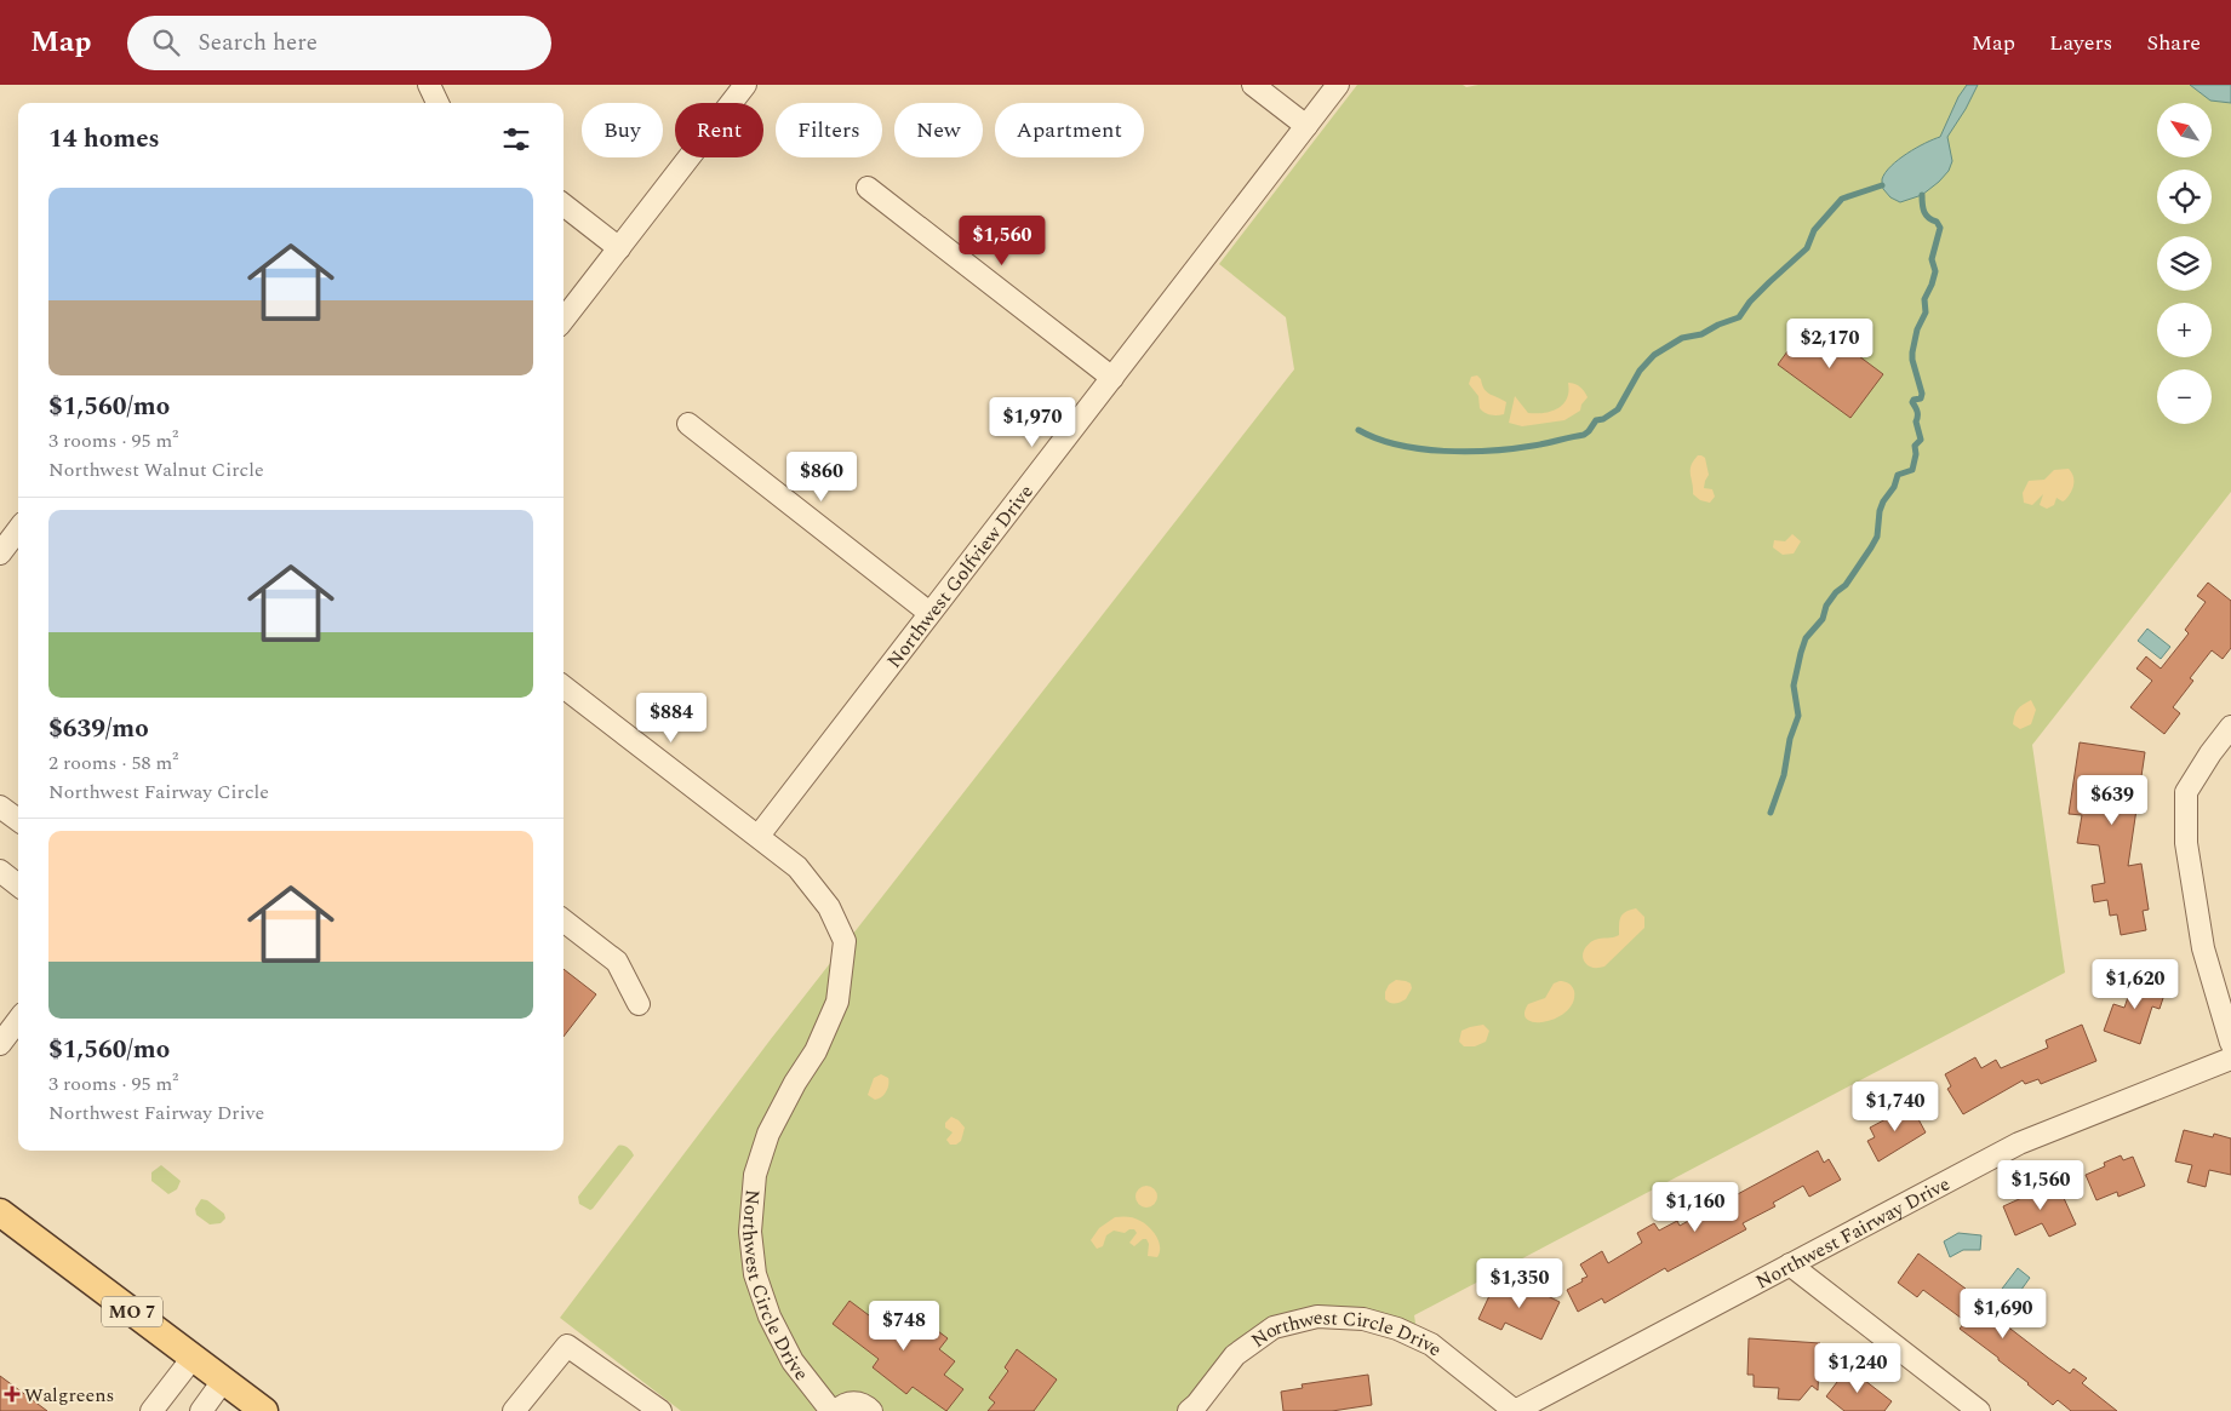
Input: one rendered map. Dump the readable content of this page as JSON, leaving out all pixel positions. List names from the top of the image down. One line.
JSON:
{"streets":{"main road":["MO 7"],"street":["Northwest Golfview Drive","Northwest Fairway Drive","Northwest Circle Drive"]},"crossings":[["Northwest Golfview Drive","Northwest Circle Drive"],["Northwest Fairway Drive","Northwest Circle Drive"]],"places":{"health":["Walgreens"]},"north":"top left","page":{"header":"Map","search":"Search here","nav":["Map","Layers","Share"],"map_buttons":["+","−"],"chip":["Buy","Rent","Filters","New","Apartment"],"heading":"14 homes","list":[{"name":"$1,560/mo","note":"3 rooms · 95 m² · Northwest Walnut Circle"},{"name":"$639/mo","note":"2 rooms · 58 m² · Northwest Fairway Circle"},{"name":"$1,560/mo","note":"3 rooms · 95 m² · Northwest Fairway Drive"}],"price":["$1,560","$2,170","$1,970","$860","$884","$639","$1,620","$1,740","$1,560","$1,160","$1,350","$1,690","$748","$1,240"]}}
